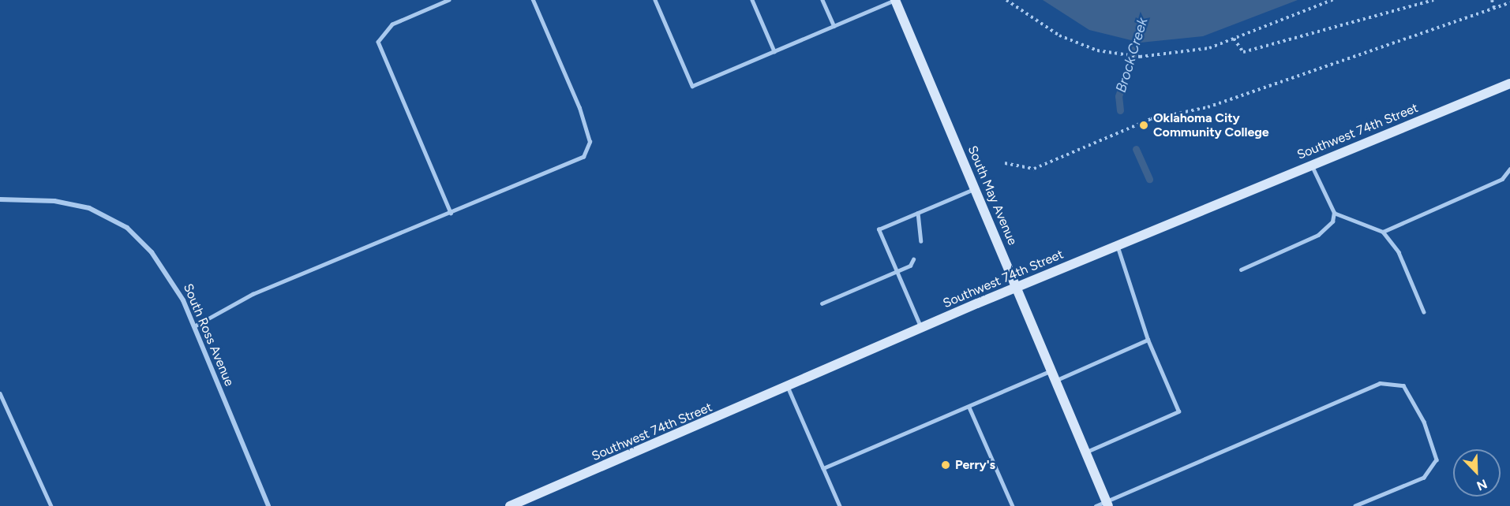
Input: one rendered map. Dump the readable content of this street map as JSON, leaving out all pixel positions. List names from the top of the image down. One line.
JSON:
{"streets":{"main road":["Southwest 74th Street","South May Avenue"],"street":["South Ross Avenue"]},"crossings":[["Southwest 74th Street","South May Avenue"]],"water":["Brock Creek"],"places":["Oklahoma City Community College","Perry's"],"north":"bottom right"}
